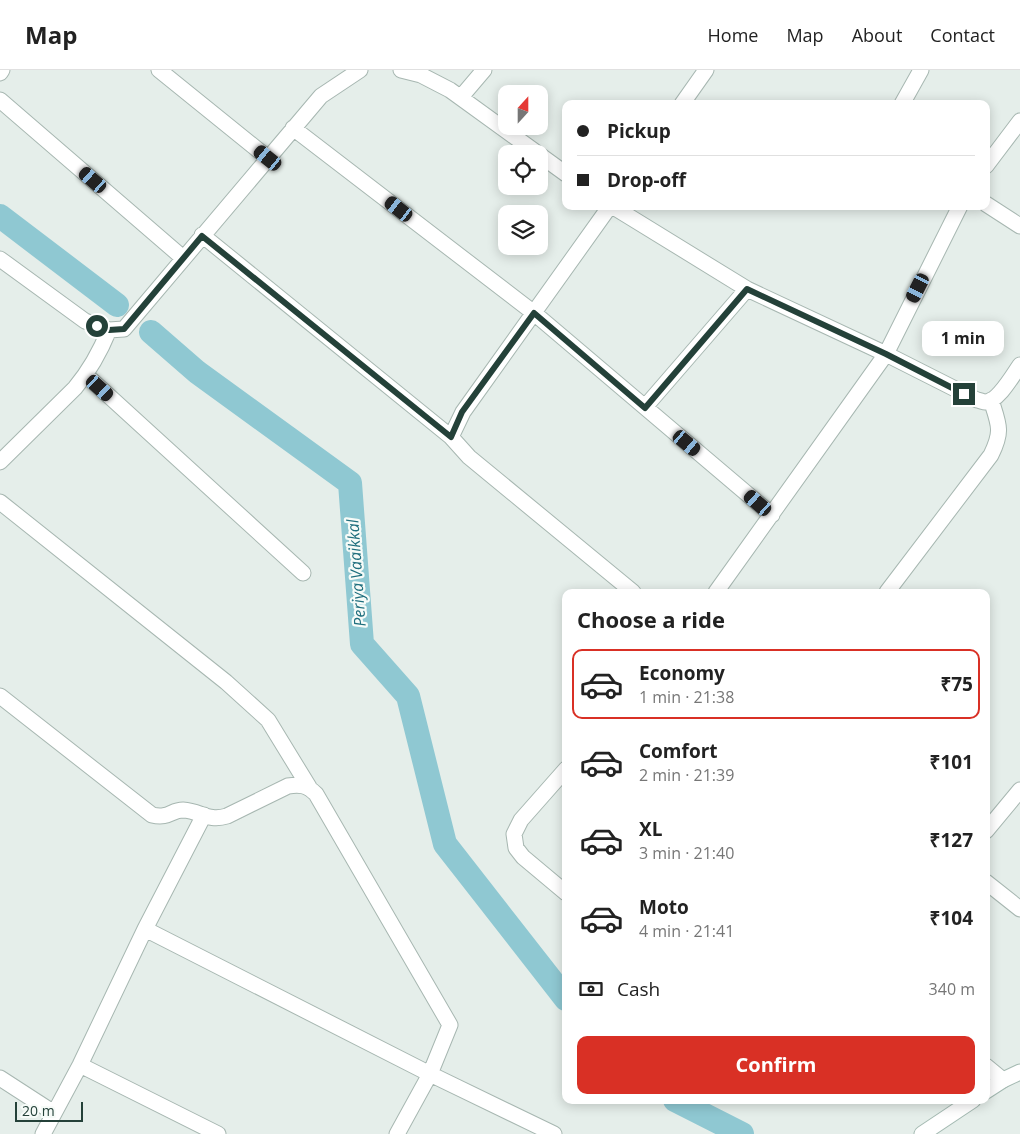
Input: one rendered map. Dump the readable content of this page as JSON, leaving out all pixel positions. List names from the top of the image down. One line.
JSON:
{"water":["Periya Vaaikkal"],"scale_bar":"20 m","north":"top","page":{"header":"Map","nav":["Home","Map","About","Contact"],"banner":["Pickup","Drop-off"],"bubble":"1 min","heading":"Choose a ride","list":[{"name":"Economy","note":"1 min · 21:38","value":"₹75"},{"name":"Comfort","note":"2 min · 21:39","value":"₹101"},{"name":"XL","note":"3 min · 21:40","value":"₹127"},{"name":"Moto","note":"4 min · 21:41","value":"₹104"}],"pay":["Cash","340 m"],"buttons":"Confirm","scale":"20 m"}}
